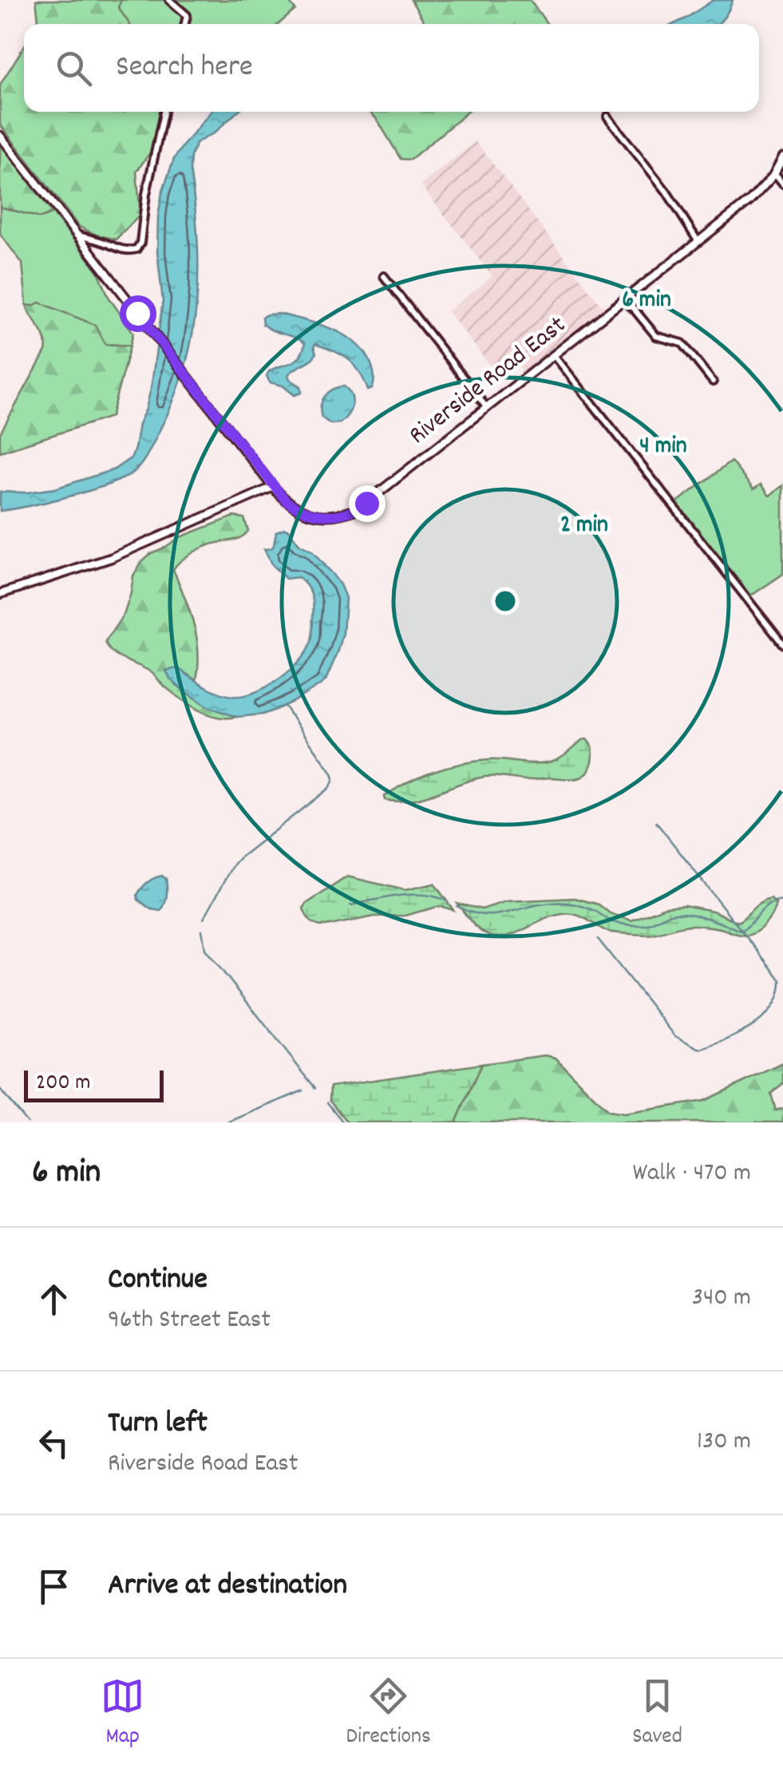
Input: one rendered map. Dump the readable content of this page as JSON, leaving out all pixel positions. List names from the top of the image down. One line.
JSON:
{"streets":{"street":["Riverside Road East"]},"scale_bar":"200 m","page":{"search":"Search here","scale":"200 m","heading":["6 min","Walk · 470 m"],"list":[["Continue","96th Street East","340 m"],["Turn left","Riverside Road East","130 m"],"Arrive at destination"],"nav":["Map","Directions","Saved"]},"rings":["6 min","4 min","2 min"]}
